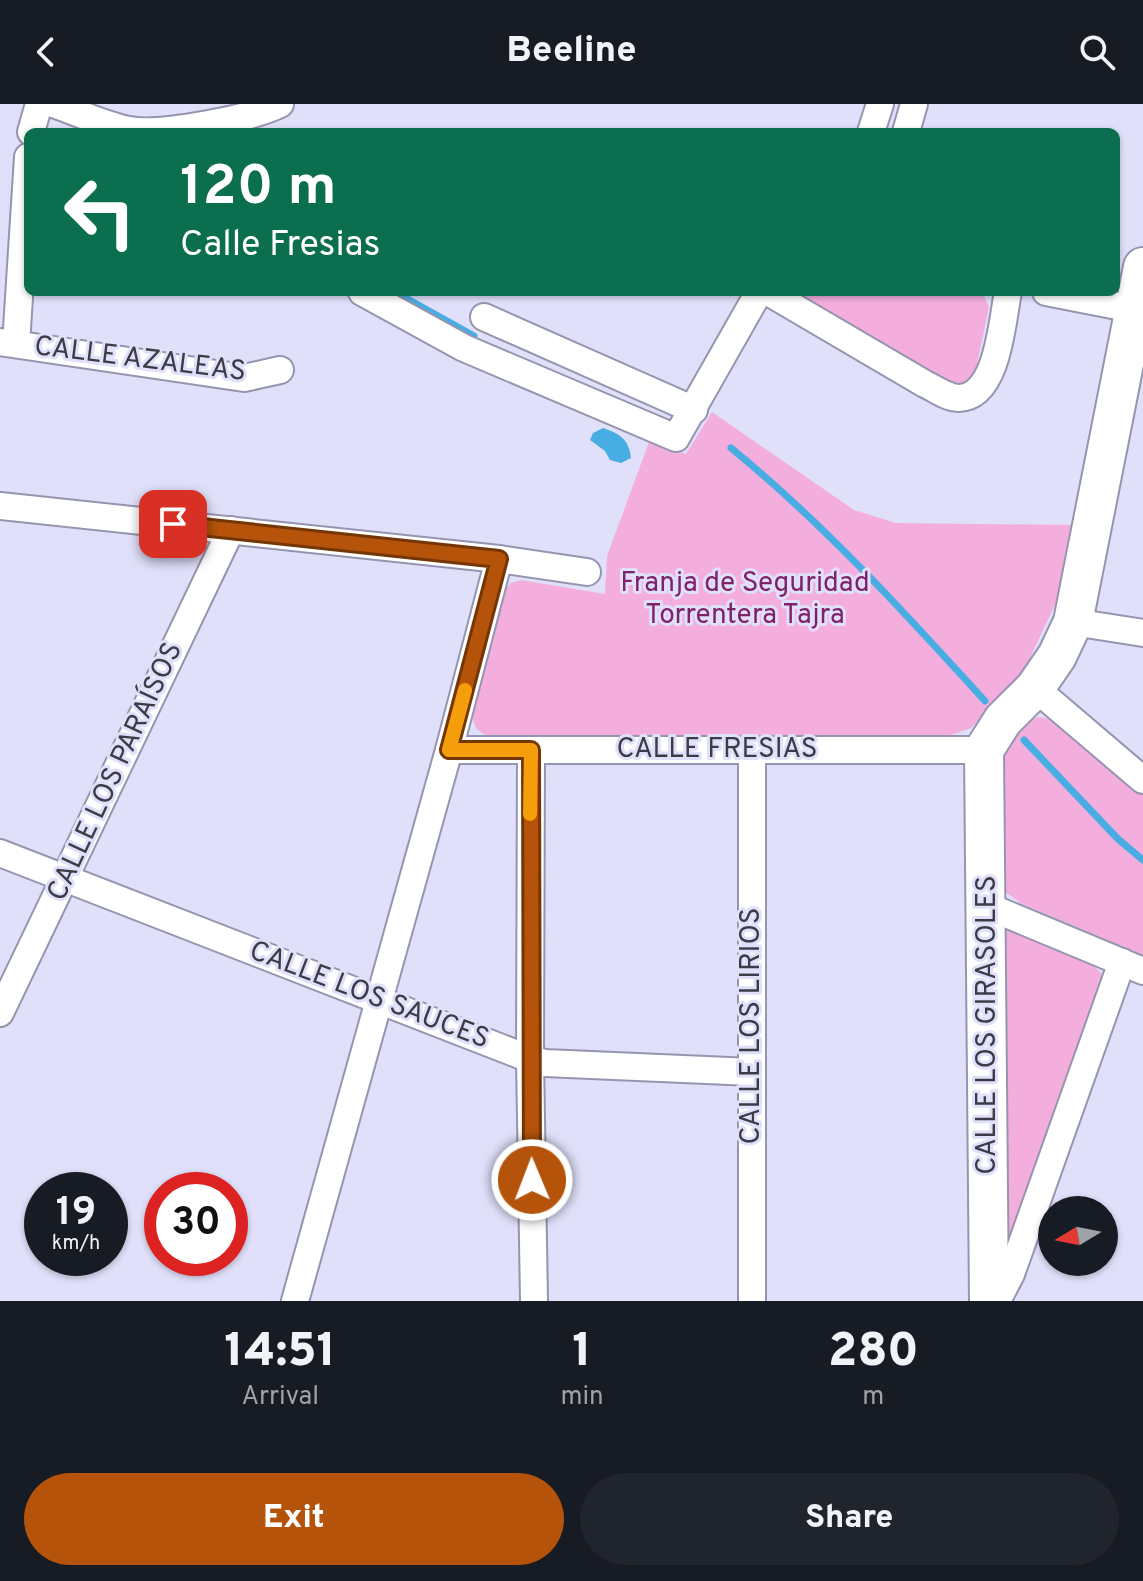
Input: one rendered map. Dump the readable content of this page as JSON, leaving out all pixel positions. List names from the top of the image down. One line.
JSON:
{"streets":{"street":["CALLE AZALEAS","CALLE FRESIAS","CALLE LOS PARAÍSOS","CALLE LOS SAUCES","CALLE LOS GIRASOLES","CALLE LOS LIRIOS"]},"crossings":[["CALLE FRESIAS","CALLE LOS GIRASOLES"],["CALLE FRESIAS","CALLE LOS LIRIOS"],["CALLE LOS PARAÍSOS","CALLE LOS SAUCES"],["CALLE LOS SAUCES","CALLE LOS LIRIOS"]],"parks":["Franja de Seguridad Torrentera Tajra"],"north":"left","page":{"header":"Beeline","turn":["120 m","Calle Fresias"],"speed":"19 km/h","limit":"30","eta":["14:51","Arrival","1","min","280","m"],"buttons":["Exit","Share"]}}
